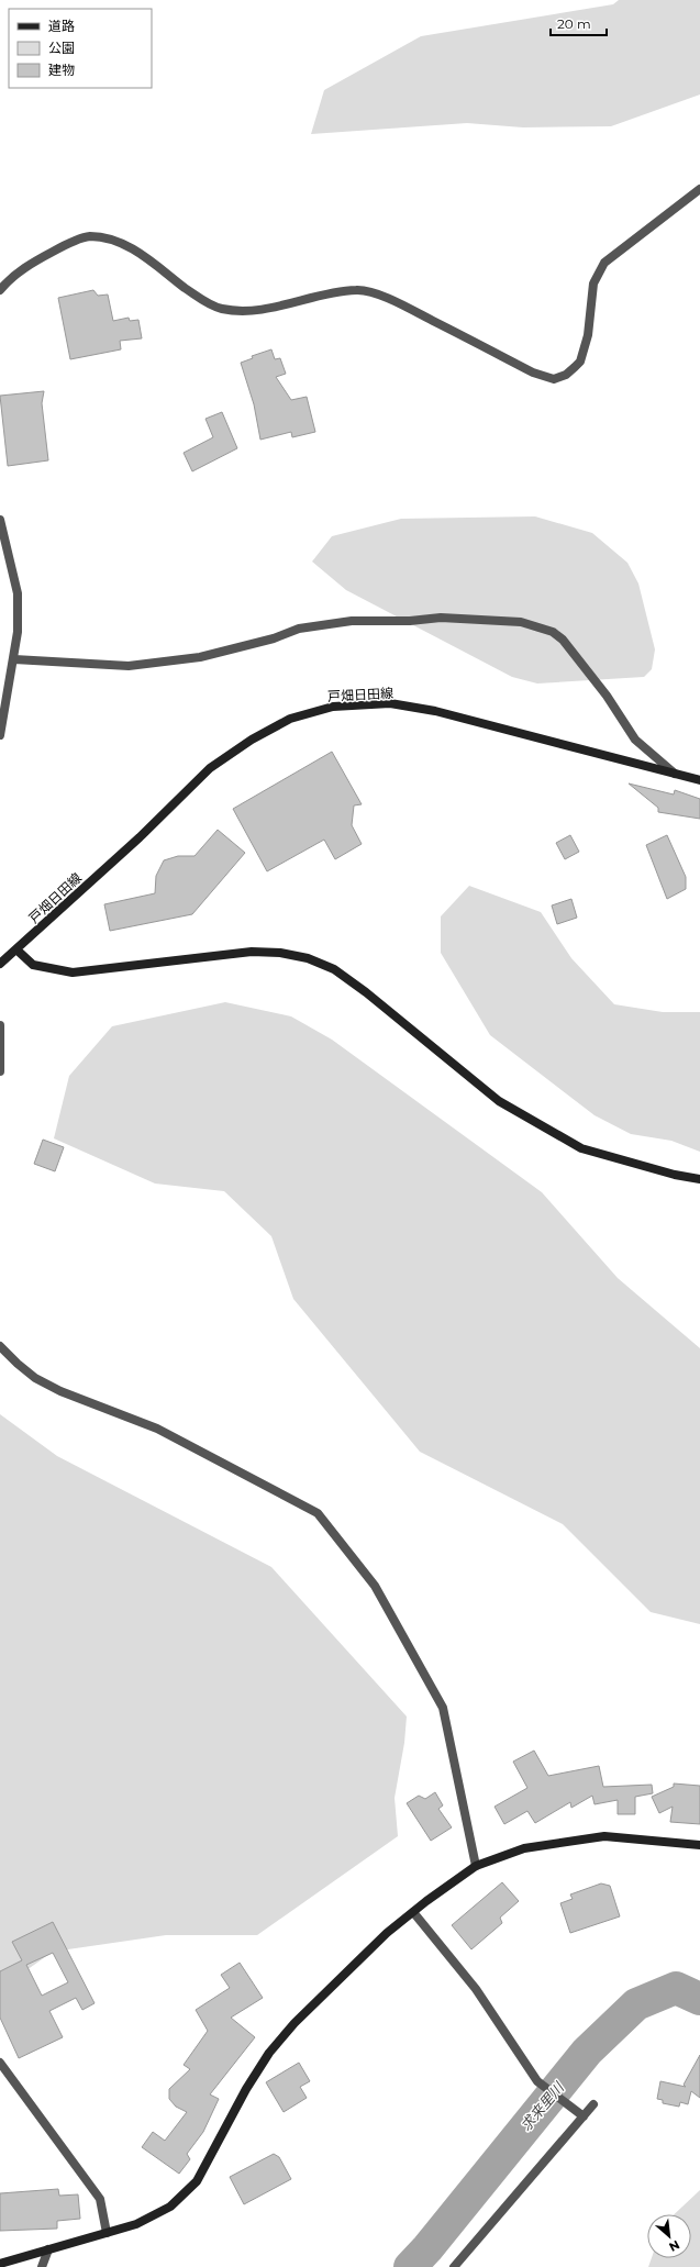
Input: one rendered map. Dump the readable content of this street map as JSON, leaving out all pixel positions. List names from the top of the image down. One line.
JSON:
{"streets":{"street":["戸畑日田線"]},"water":["求来里川"],"legend":["道路","公園","建物"],"scale_bar":"20 m","north":"bottom right"}
